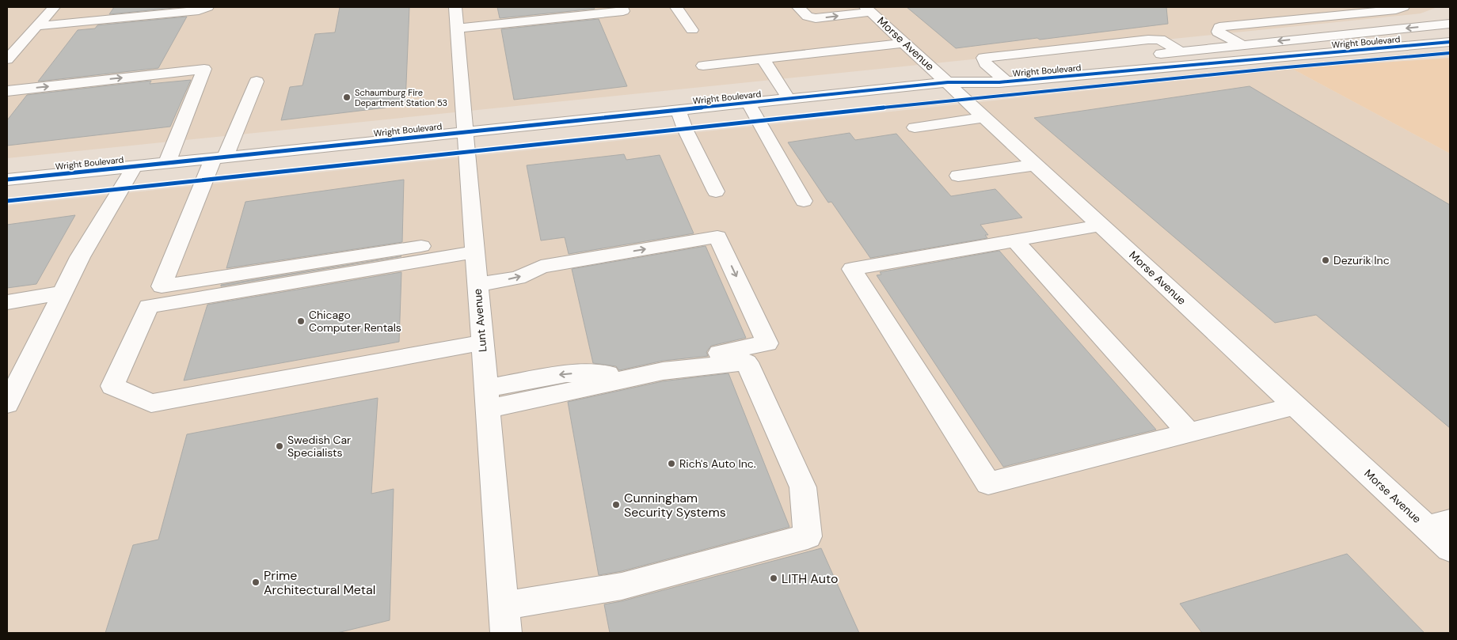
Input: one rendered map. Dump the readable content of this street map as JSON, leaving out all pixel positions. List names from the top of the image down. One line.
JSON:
{"streets":{"street":["Wright Boulevard","Morse Avenue","Lunt Avenue"]},"crossings":[["Wright Boulevard","Morse Avenue"],["Wright Boulevard","Lunt Avenue"]],"places":["Schaumburg Fire Department Station 53","Dezurik Inc","Chicago Computer Rentals","Swedish Car Specialists","Rich's Auto Inc.","Cunningham Security Systems","LITH Auto","Prime Architectural Metal"]}
